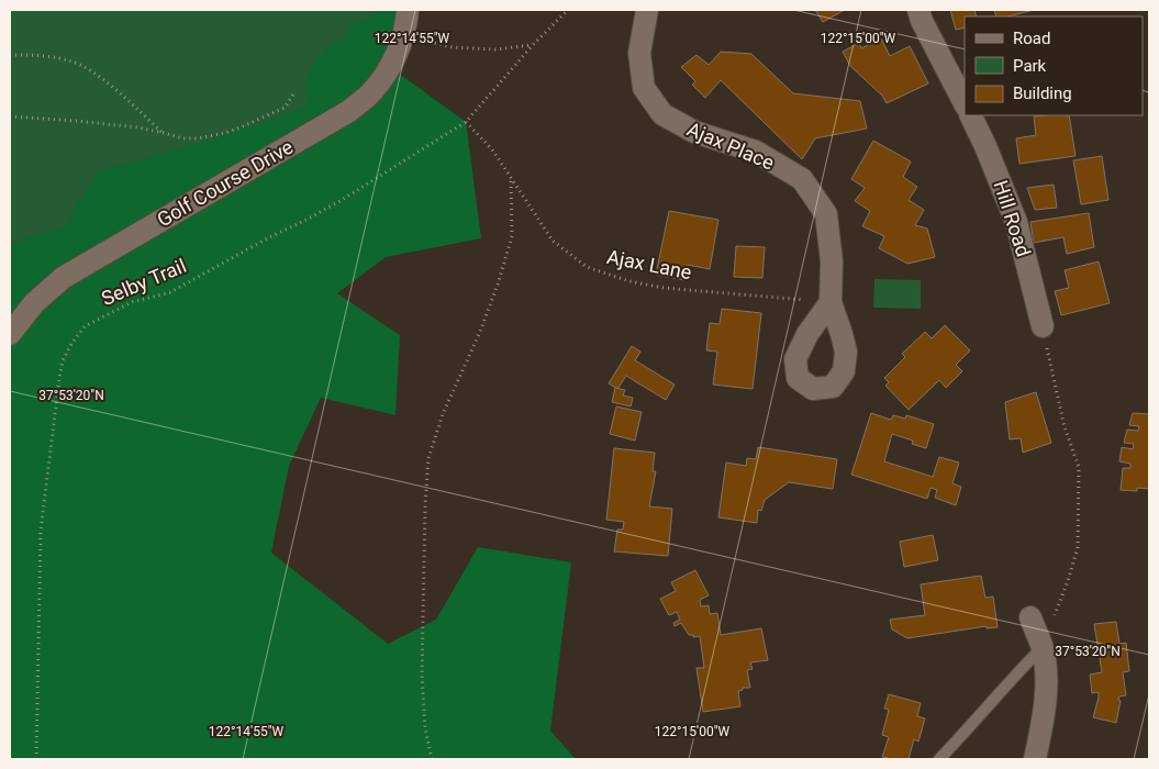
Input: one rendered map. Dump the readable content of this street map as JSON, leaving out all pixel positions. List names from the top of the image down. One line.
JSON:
{"streets":{"street":["Ajax Place","Golf Course Drive","Hill Road"],"path":["Ajax Lane","Selby Trail"]},"crossings":[["Ajax Place","Ajax Lane"],["Ajax Lane","Selby Trail"]],"legend":["Road","Park","Building"],"coordinates":["122°14'55\"W","122°15'00\"W","37°53'20\"N"]}
